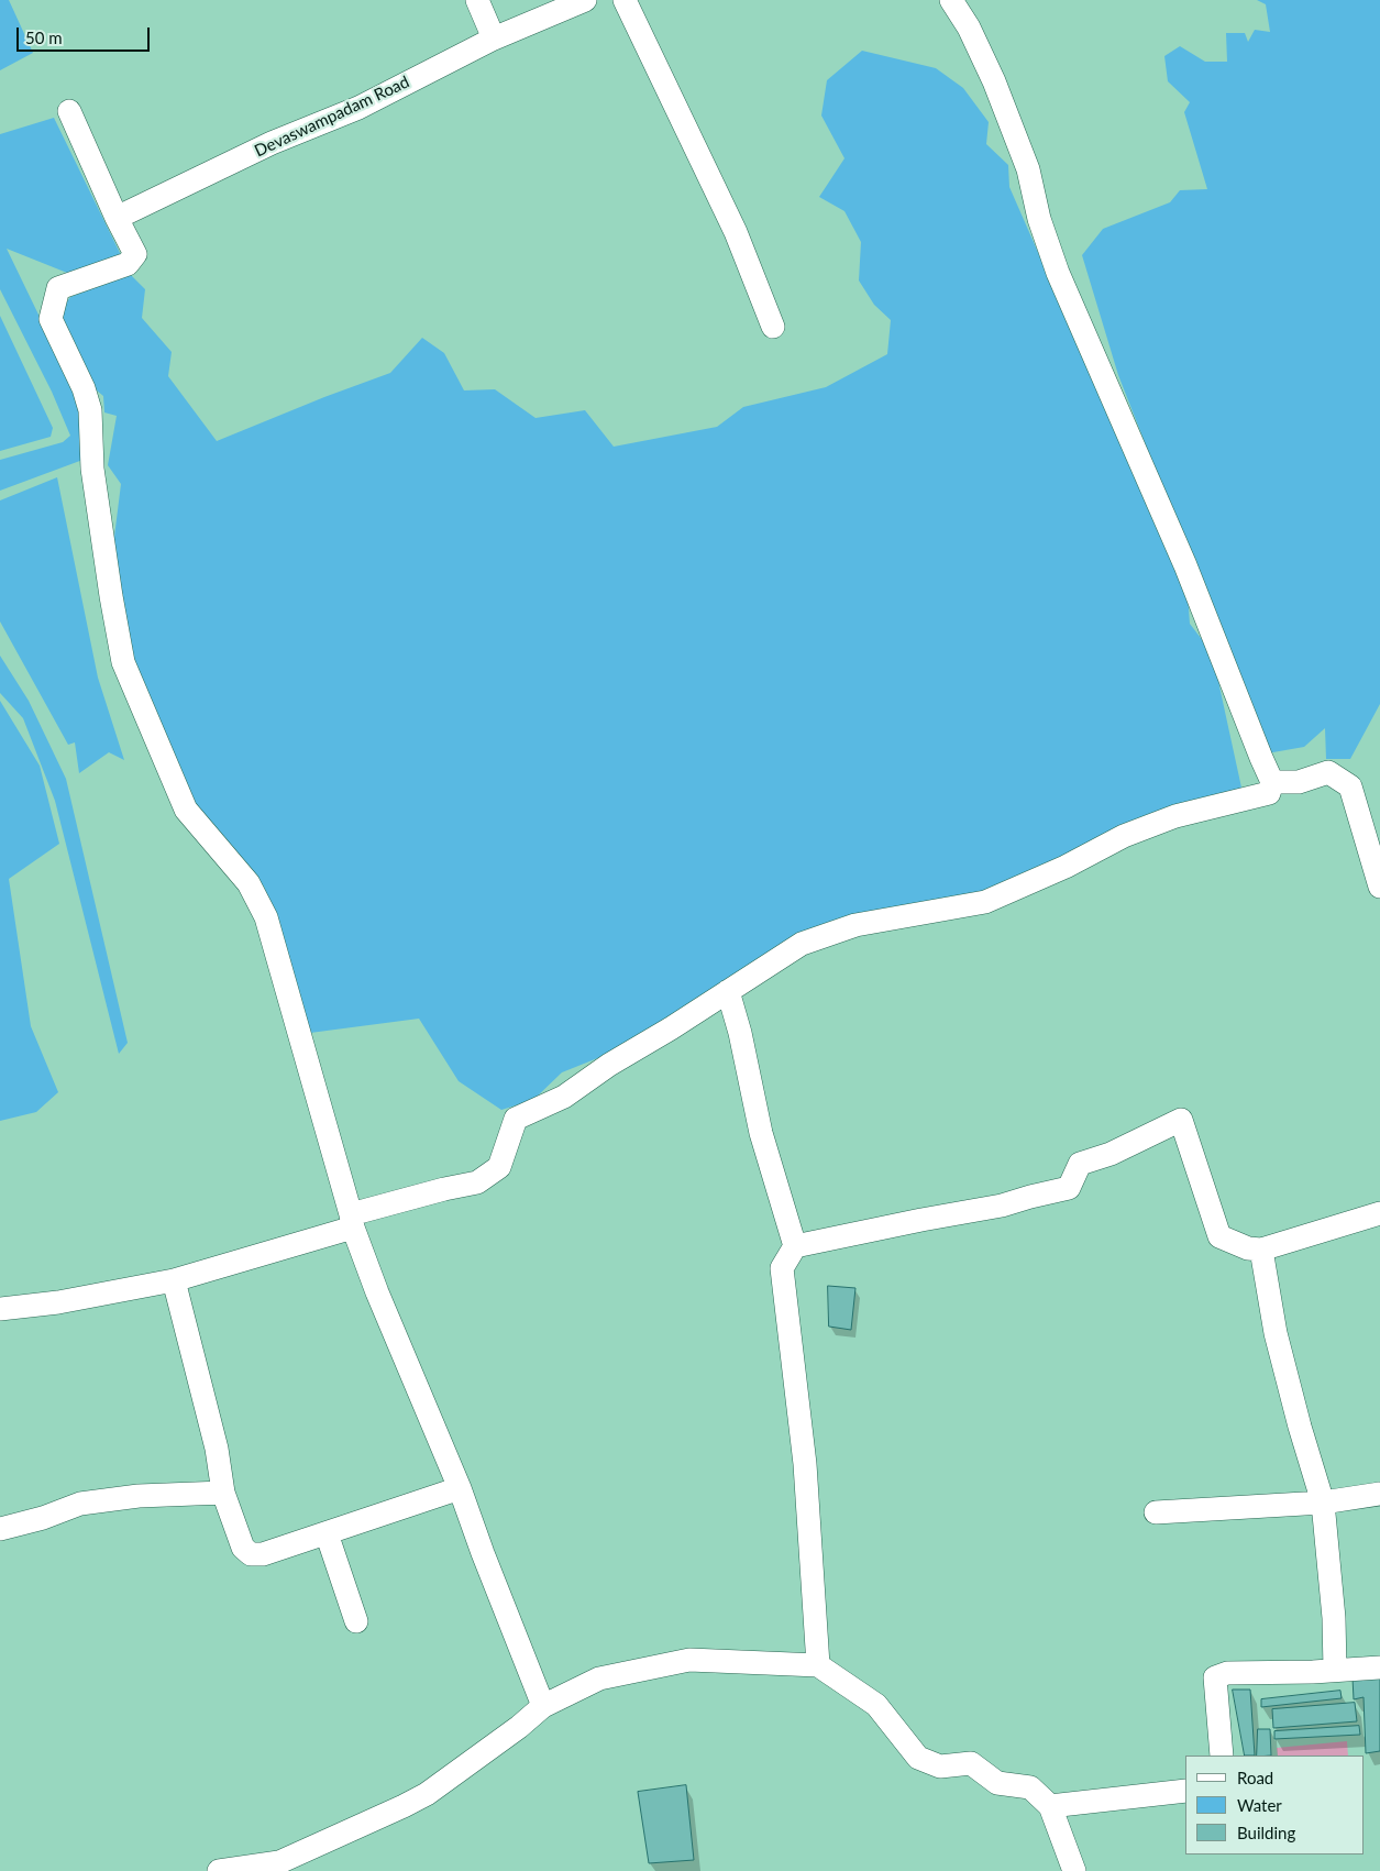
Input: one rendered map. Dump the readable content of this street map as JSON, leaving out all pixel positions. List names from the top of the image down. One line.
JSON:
{"streets":{"street":["Devaswampadam Road"]},"legend":["Road","Water","Building"],"scale_bar":"50 m"}
